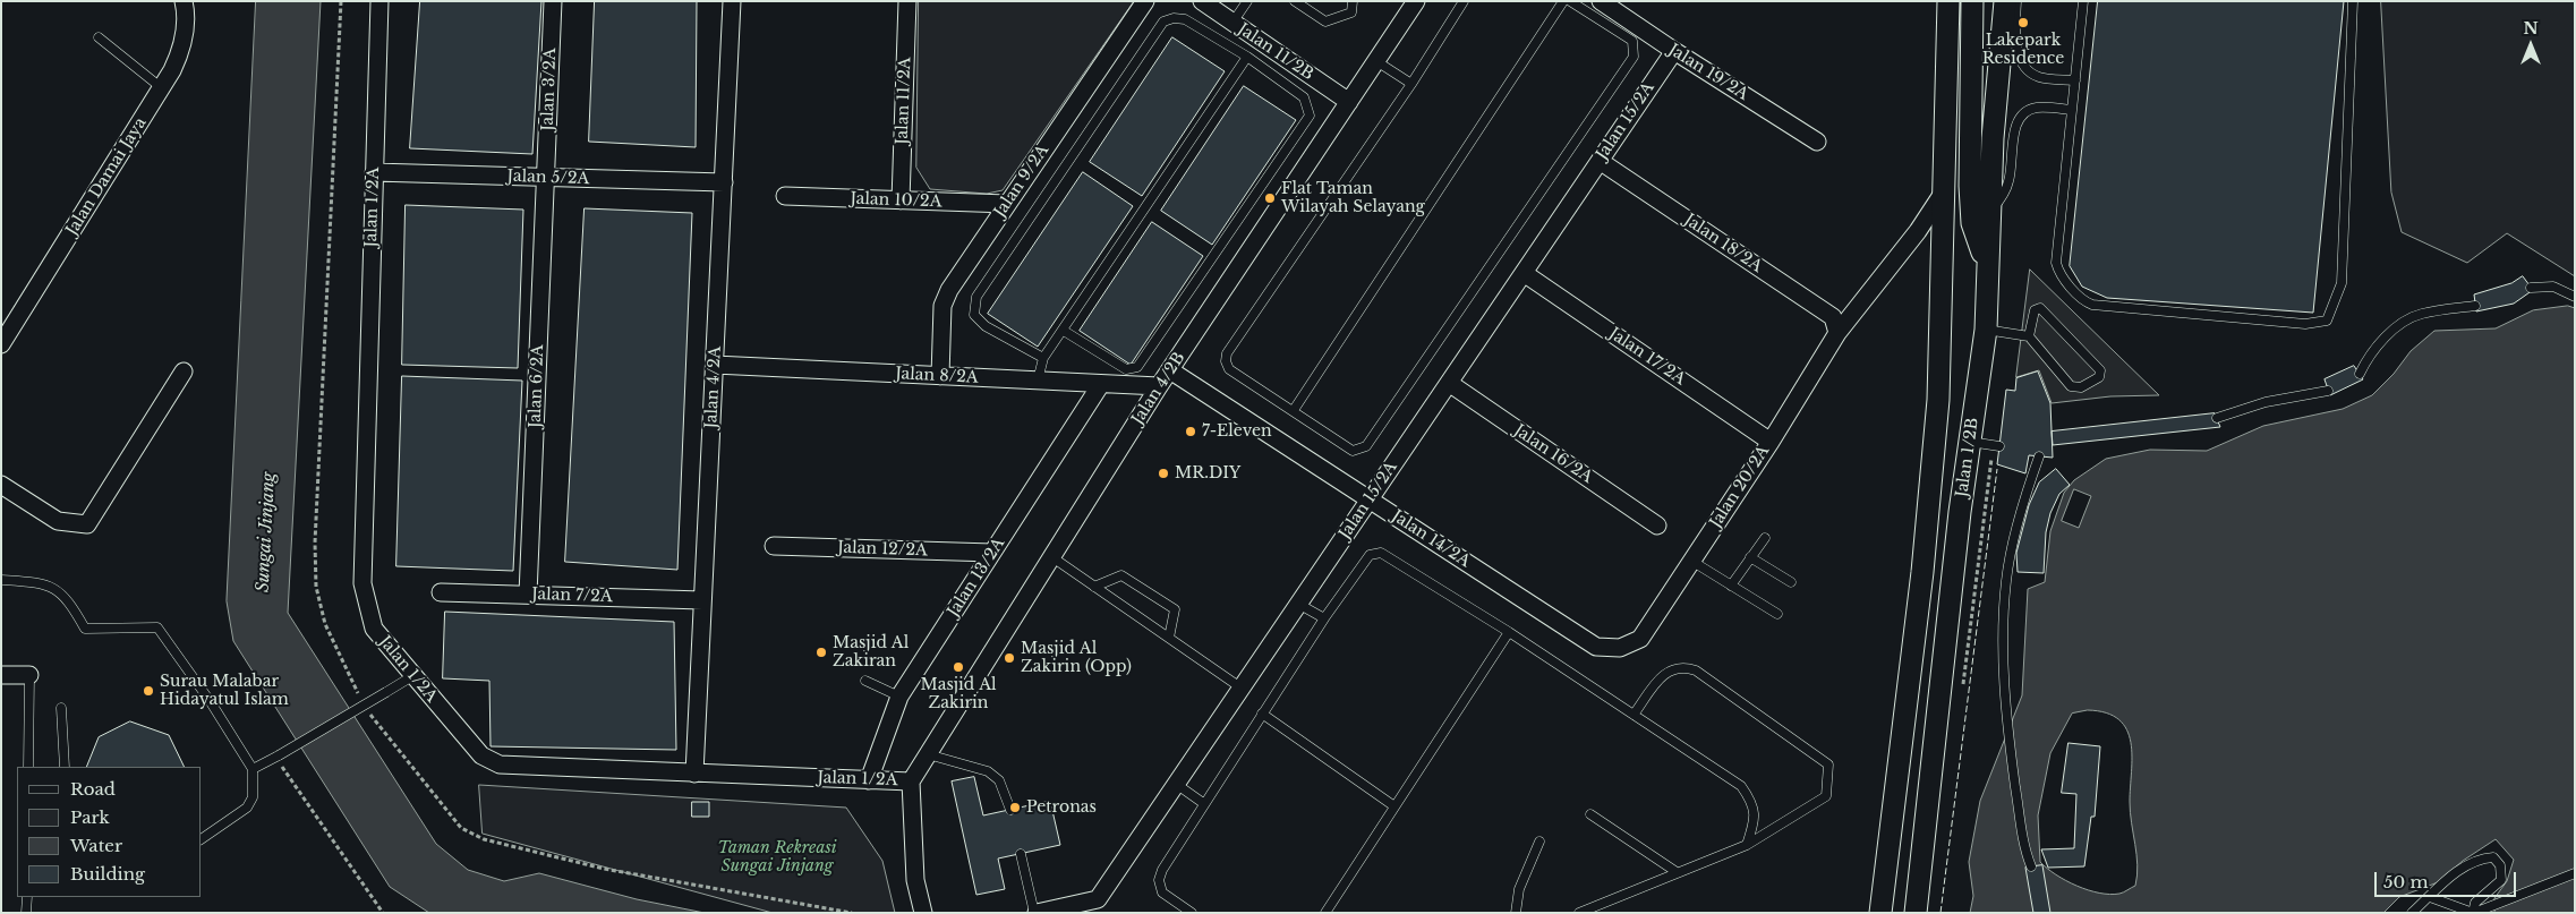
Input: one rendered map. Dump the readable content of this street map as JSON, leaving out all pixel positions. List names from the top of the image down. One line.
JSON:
{"streets":{"street":["Jalan 11/2B","Jalan 19/2A","Jalan 3/2A","Jalan 11/2A","Jalan 15/2A","Jalan Damai Jaya","Jalan 5/2A","Jalan 9/2A","Jalan 10/2A","Jalan 1/2A","Jalan 18/2A","Jalan 17/2A","Jalan 8/2A","Jalan 6/2A","Jalan 4/2A","Jalan 4/2B","Jalan 16/2A","Jalan 1/2B","Jalan 20/2A","Jalan 14/2A","Jalan 12/2A","Jalan 13/2A","Jalan 7/2A"]},"crossings":[["Jalan 11/2B","Jalan 4/2B"],["Jalan 19/2A","Jalan 15/2A"],["Jalan 3/2A","Jalan 5/2A"],["Jalan 3/2A","Jalan 6/2A"],["Jalan 11/2A","Jalan 10/2A"],["Jalan 15/2A","Jalan 18/2A"],["Jalan 15/2A","Jalan 17/2A"],["Jalan 15/2A","Jalan 16/2A"],["Jalan 15/2A","Jalan 14/2A"],["Jalan 5/2A","Jalan 1/2A"],["Jalan 5/2A","Jalan 6/2A"],["Jalan 5/2A","Jalan 4/2A"],["Jalan 9/2A","Jalan 10/2A"],["Jalan 9/2A","Jalan 8/2A"],["Jalan 1/2A","Jalan 4/2A"],["Jalan 1/2A","Jalan 4/2B"],["Jalan 1/2A","Jalan 13/2A"],["Jalan 18/2A","Jalan 20/2A"],["Jalan 17/2A","Jalan 20/2A"],["Jalan 8/2A","Jalan 4/2A"],["Jalan 8/2A","Jalan 4/2B"],["Jalan 8/2A","Jalan 13/2A"],["Jalan 6/2A","Jalan 7/2A"],["Jalan 4/2A","Jalan 7/2A"],["Jalan 4/2B","Jalan 14/2A"],["Jalan 20/2A","Jalan 14/2A"],["Jalan 12/2A","Jalan 13/2A"]],"water":["Sungai Jinjang"],"parks":["Taman Rekreasi Sungai Jinjang"],"places":["Lakepark Residence","Flat Taman Wilayah Selayang","7-Eleven","MR.DIY","Masjid Al Zakiran","Masjid Al Zakirin (Opp)","Masjid Al Zakirin","Surau Malabar Hidayatul Islam","Petronas"],"legend":["Road","Park","Water","Building"],"scale_bar":"50 m","north":"top"}
